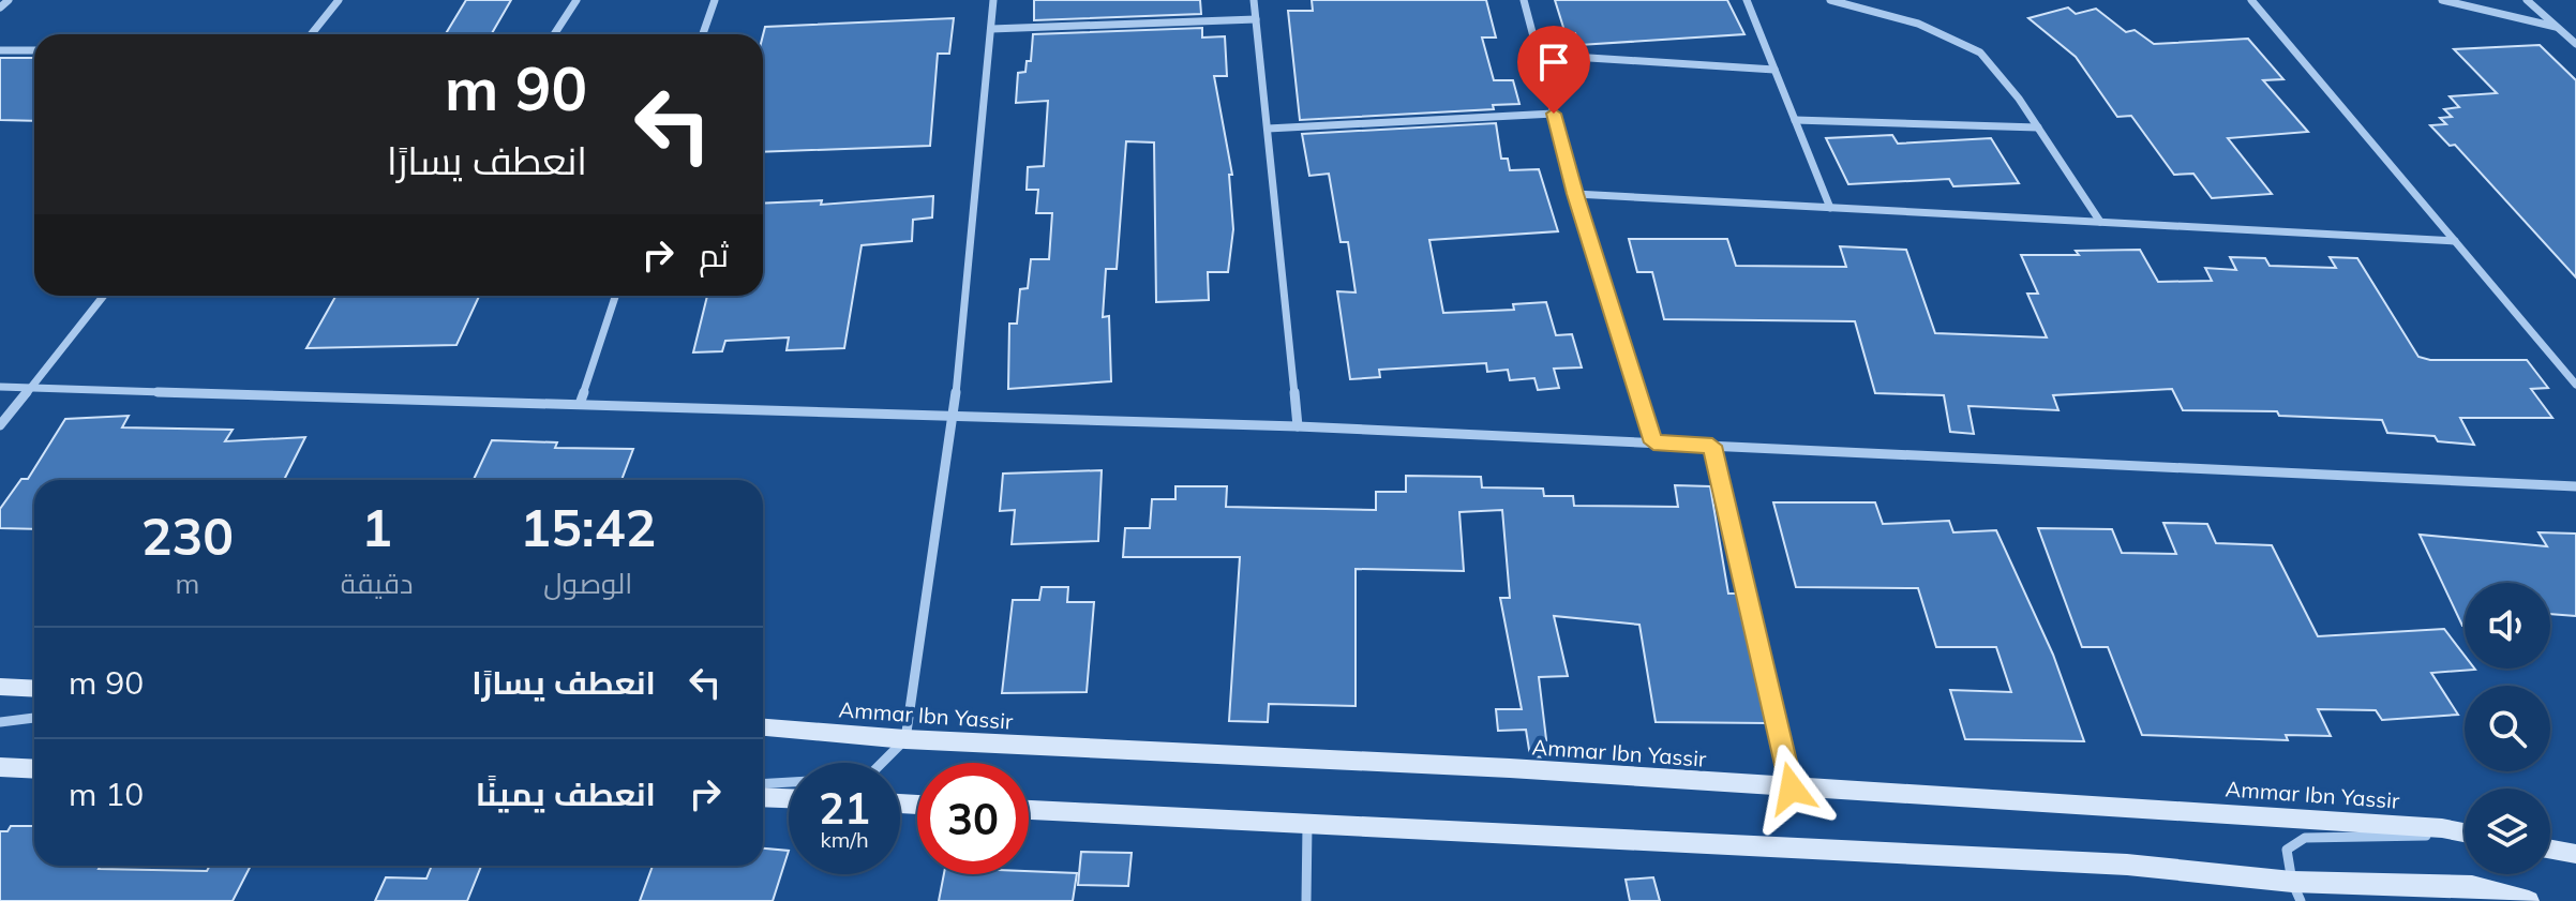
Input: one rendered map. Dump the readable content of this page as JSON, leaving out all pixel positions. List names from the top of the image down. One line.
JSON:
{"streets":{"street":["Ammar Ibn Yassir"]},"page":{"turn":["90 m","انعطف يسارًا"],"then":"ثم","eta":["15:42","الوصول","1","دقيقة","230","m"],"list":[{"name":"انعطف يسارًا","value":"90 m"},{"name":"انعطف يمينًا","value":"10 m"}],"speed":"21 km/h","limit":"30"}}
